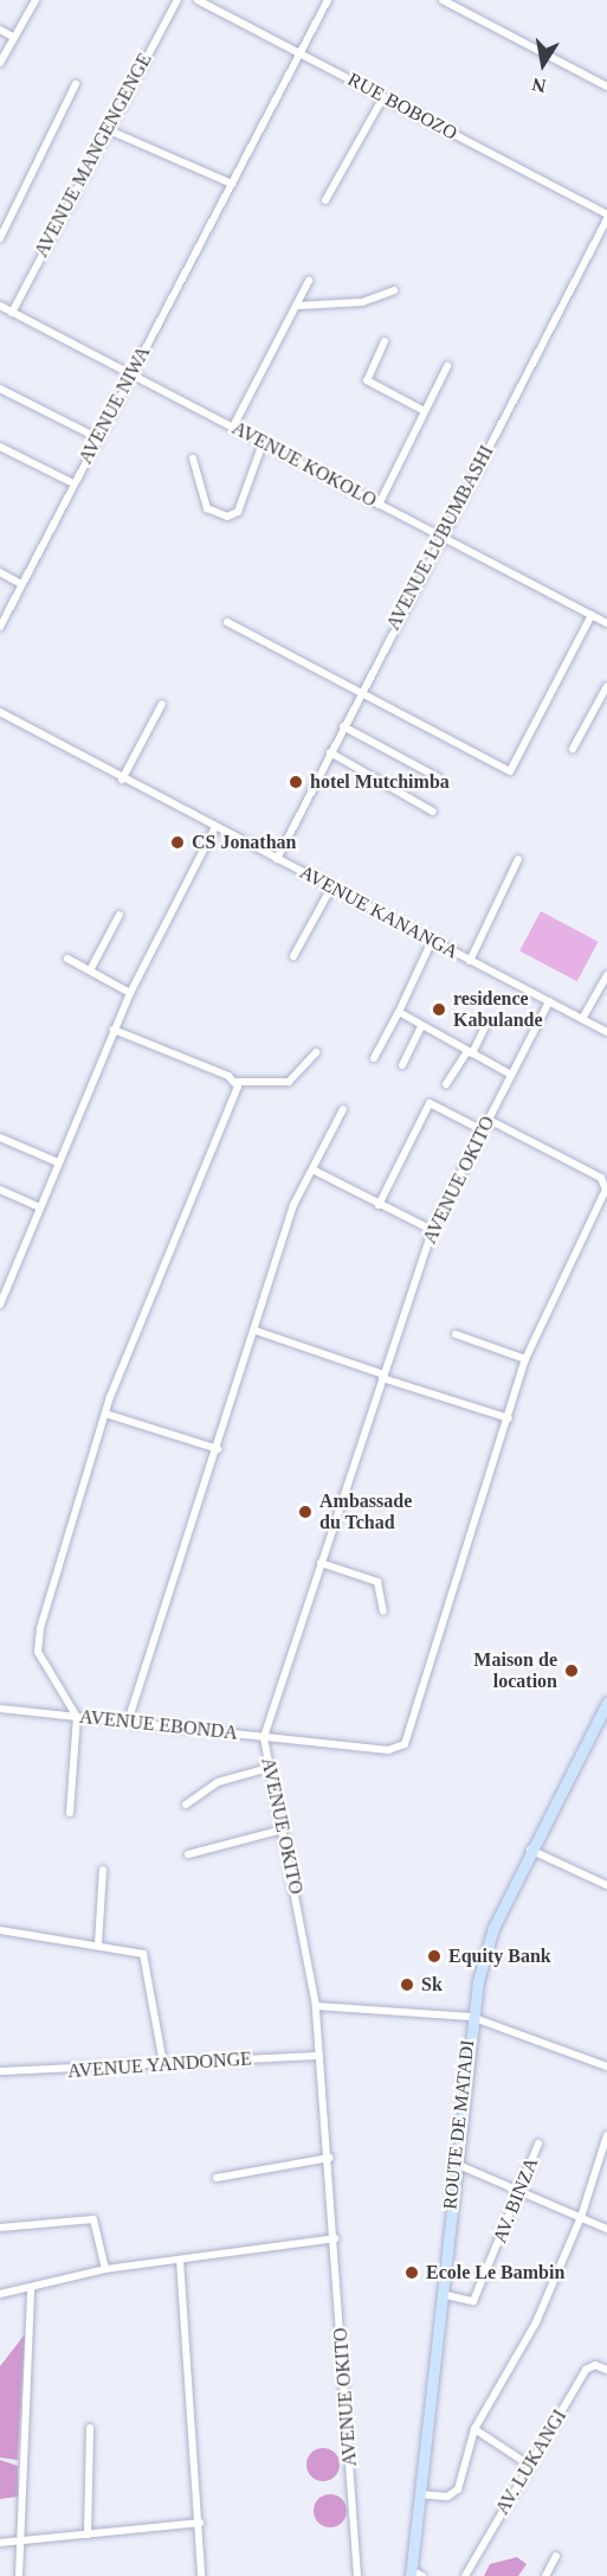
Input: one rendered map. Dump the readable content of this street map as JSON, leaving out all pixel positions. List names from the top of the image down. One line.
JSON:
{"streets":{"main road":["ROUTE DE MATADI"],"street":["RUE BOBOZO","AVENUE MANGENGENGE","AVENUE NIWA","AVENUE KOKOLO","AVENUE LUBUMBASHI","AVENUE KANANGA","AVENUE OKITO","AVENUE EBONDA","AVENUE YANDONGE","AV. BINZA","AV. LUKANGI"]},"crossings":[["RUE BOBOZO","AVENUE NIWA"],["RUE BOBOZO","AVENUE LUBUMBASHI"],["AVENUE MANGENGENGE","AVENUE KOKOLO"],["AVENUE NIWA","AVENUE KOKOLO"],["AVENUE KOKOLO","AVENUE LUBUMBASHI"],["AVENUE LUBUMBASHI","AVENUE KANANGA"],["AVENUE KANANGA","AVENUE OKITO"],["AVENUE OKITO","AVENUE EBONDA"],["AVENUE OKITO","AVENUE YANDONGE"],["ROUTE DE MATADI","AV. BINZA"]],"places":["hotel Mutchimba","CS Jonathan","residence Kabulande","Ambassade du Tchad","Maison de location","Equity Bank","Sk","Ecole Le Bambin"],"north":"bottom"}
